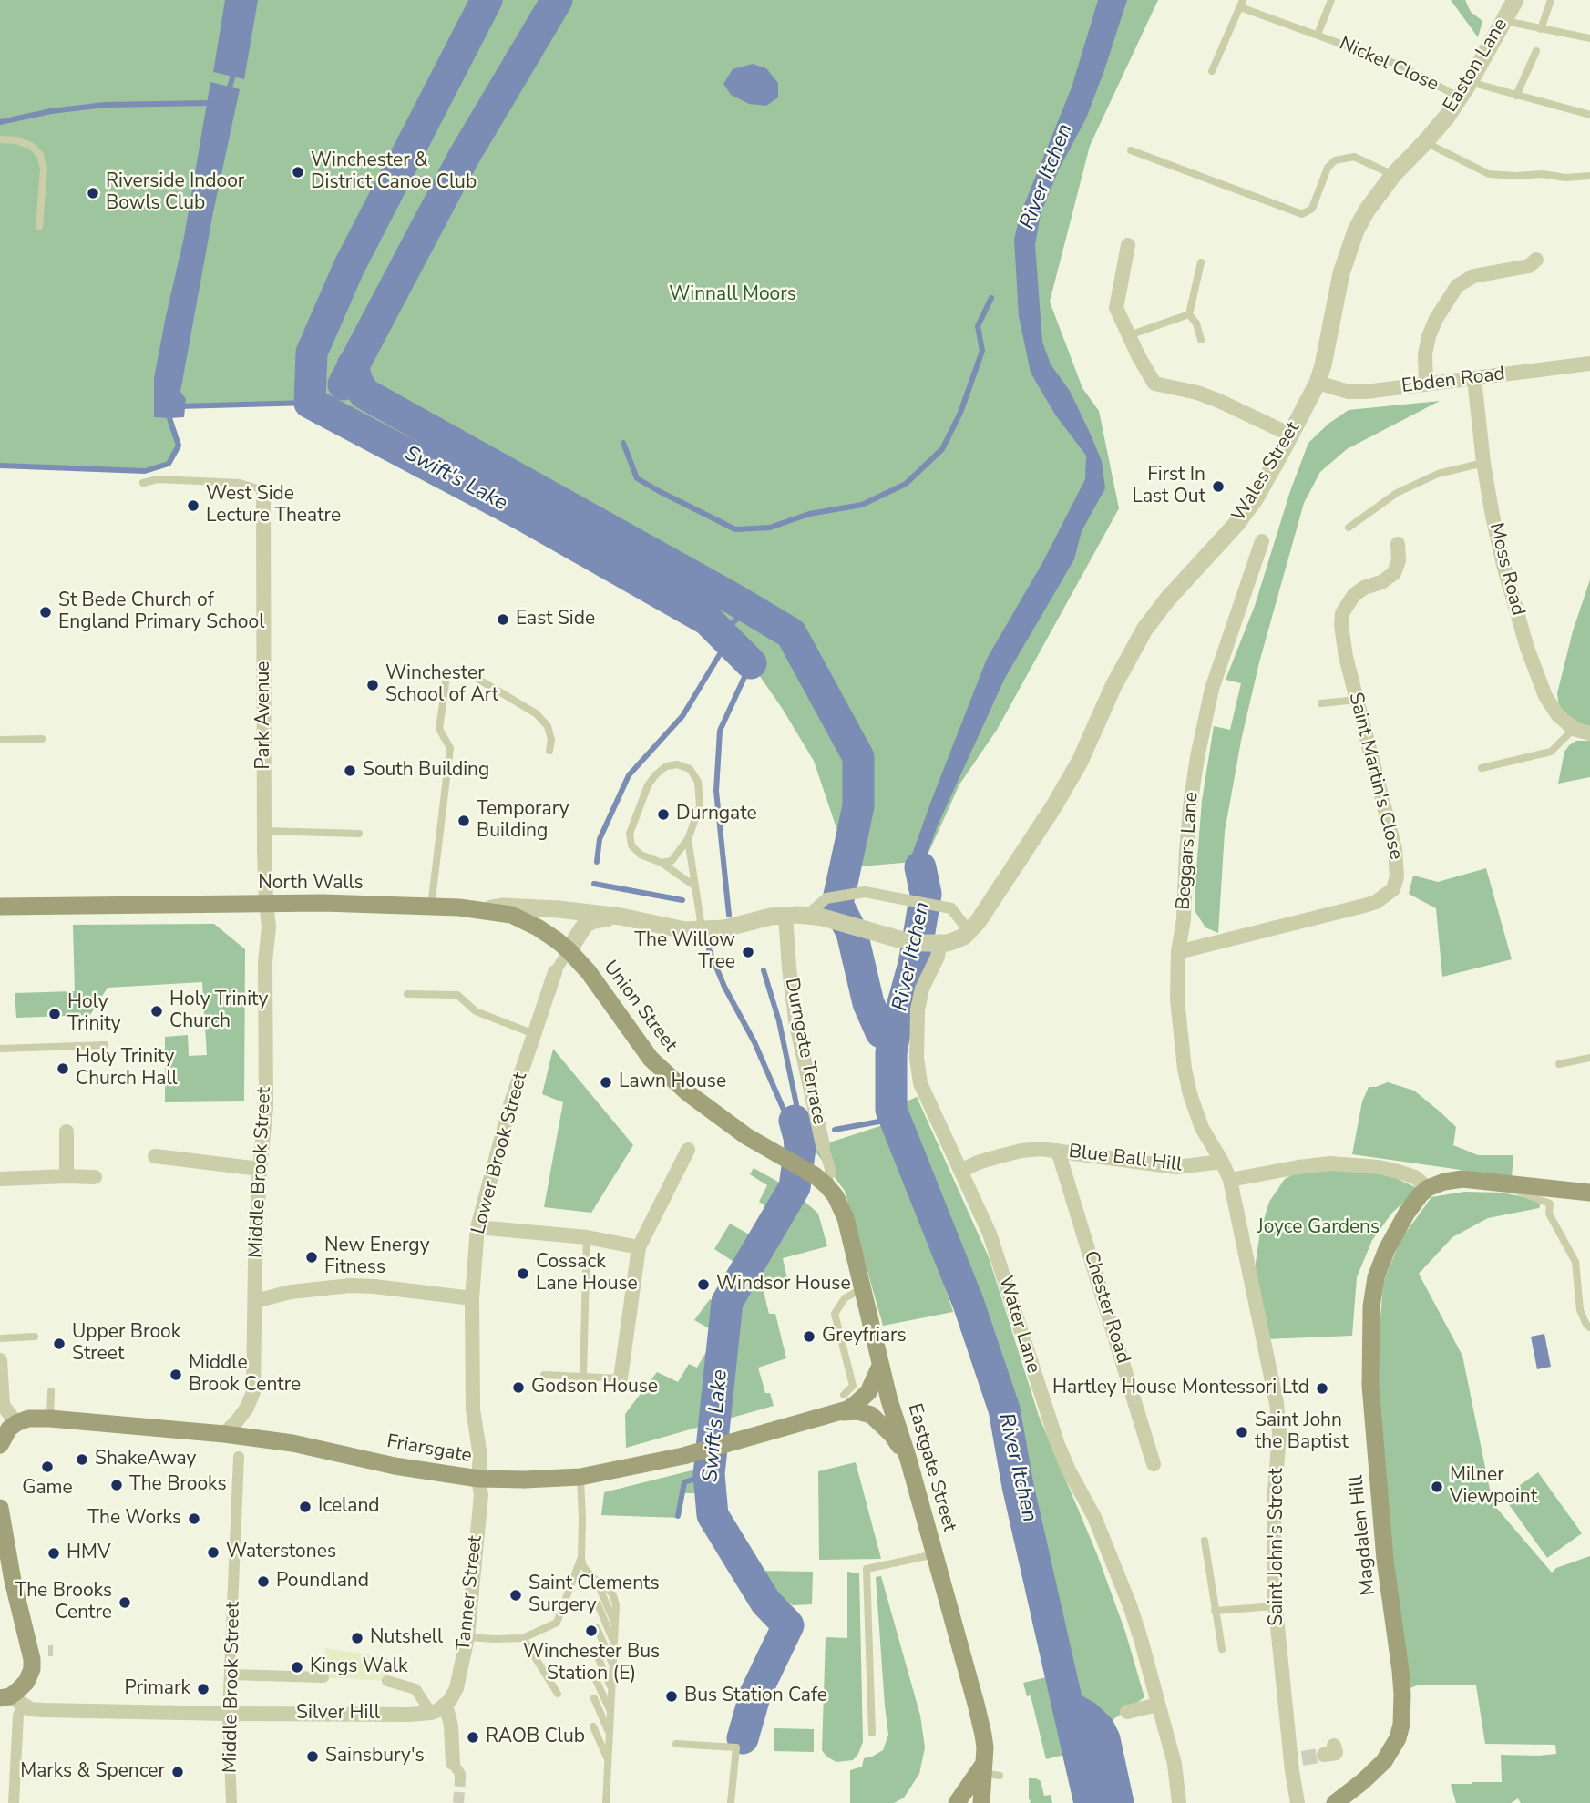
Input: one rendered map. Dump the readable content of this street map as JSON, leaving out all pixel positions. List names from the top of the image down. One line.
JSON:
{"streets":{"main road":["North Walls","Union Street","Friarsgate","Eastgate Street","Magdalen Hill"],"street":["Easton Lane","Ebden Road","Wales Street","Moss Road","Park Avenue","Saint Martin's Close","Beggars Lane","Durngate Terrace","Lower Brook Street","Blue Ball Hill","Middle Brook Street","Chester Road","Water Lane","Saint John's Street","Tanner Street","Silver Hill"],"lane":["Nickel Close"]},"crossings":[["Nickel Close","Easton Lane"],["Easton Lane","Wales Street"],["Ebden Road","Wales Street"],["Ebden Road","Moss Road"],["Park Avenue","North Walls"],["Park Avenue","Middle Brook Street"],["Saint Martin's Close","Beggars Lane"],["Beggars Lane","Blue Ball Hill"],["North Walls","Union Street"],["North Walls","Durngate Terrace"],["North Walls","Lower Brook Street"],["North Walls","Middle Brook Street"],["North Walls","Water Lane"],["Union Street","Durngate Terrace"],["Union Street","Lower Brook Street"],["Union Street","Eastgate Street"],["Durngate Terrace","Eastgate Street"],["Lower Brook Street","Friarsgate"],["Lower Brook Street","Tanner Street"],["Blue Ball Hill","Chester Road"],["Blue Ball Hill","Water Lane"],["Middle Brook Street","Friarsgate"],["Middle Brook Street","Silver Hill"],["Friarsgate","Eastgate Street"],["Friarsgate","Tanner Street"],["Tanner Street","Silver Hill"]],"water":["River Itchen","Swift's Lake"],"parks":["Winnall Moors","Joyce Gardens"],"places":["Winchester & District Canoe Club","Riverside Indoor Bowls Club","First In Last Out","West Side Lecture Theatre","St Bede Church of England Primary School","East Side","Winchester School of Art","South Building","Durngate","Temporary Building","The Willow Tree","Holy Trinity Church","Holy Trinity","Holy Trinity Church Hall","Lawn House","New Energy Fitness","Cossack Lane House","Windsor House","Greyfriars","Upper Brook Street","Middle Brook Centre","Godson House","Hartley House Montessori Ltd","Saint John the Baptist","ShakeAway","Game","The Brooks","Milner Viewpoint","Iceland","The Works","Waterstones","HMV","Poundland","Saint Clements Surgery","The Brooks Centre","Winchester Bus Station (E)","Nutshell","Kings Walk","Primark","Bus Station Cafe","RAOB Club","Sainsbury's","Marks & Spencer"]}
